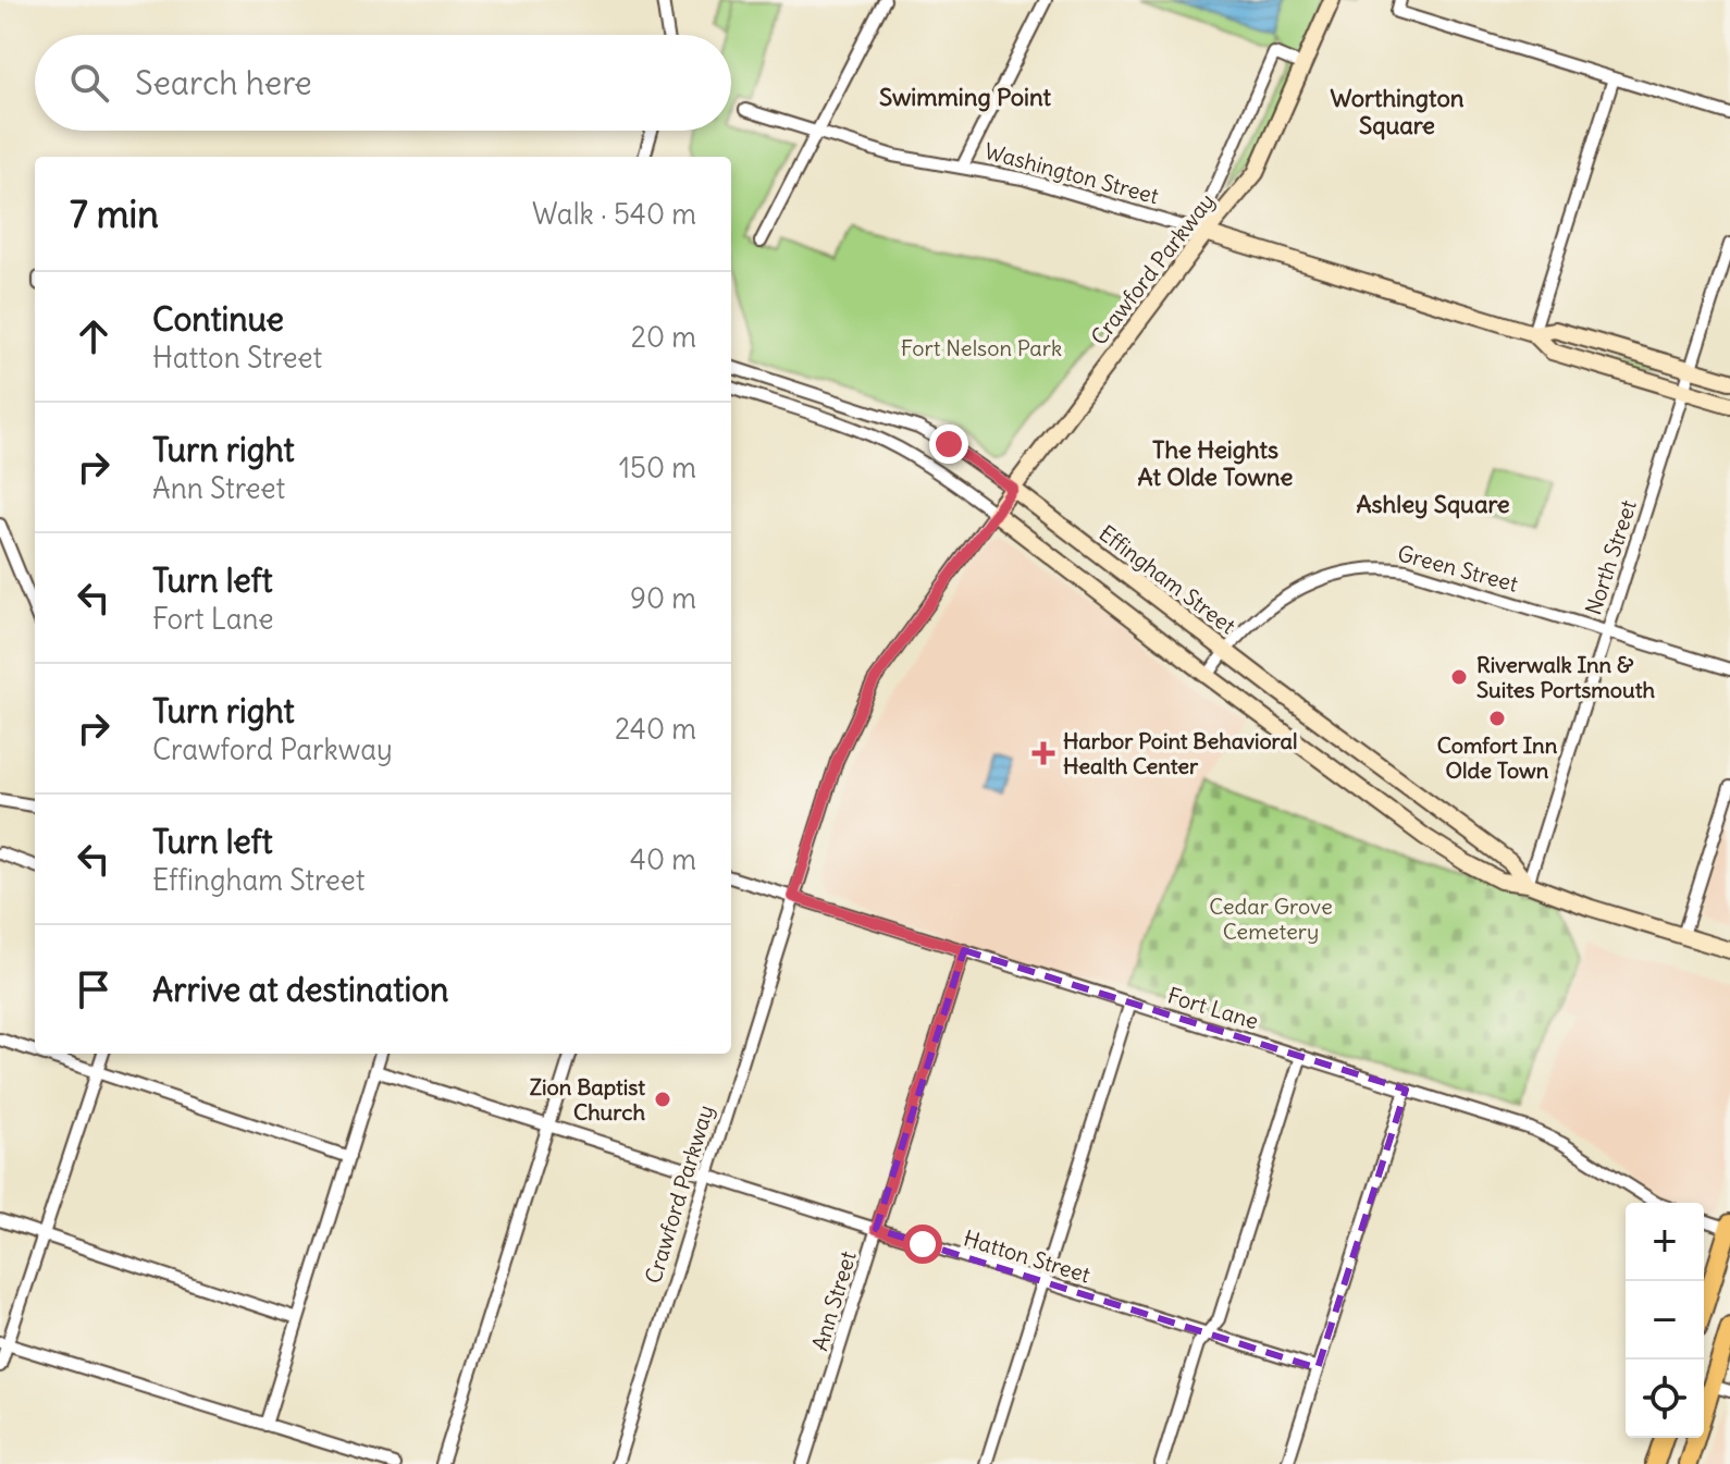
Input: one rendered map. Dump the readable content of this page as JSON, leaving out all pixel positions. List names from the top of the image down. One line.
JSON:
{"streets":{"main road":["Washington Street","Crawford Parkway","Effingham Street"],"street":["North Street","Green Street","Fort Lane","Hatton Street","Ann Street"]},"crossings":[["Washington Street","Crawford Parkway"],["Washington Street","North Street"],["Crawford Parkway","Effingham Street"],["Crawford Parkway","Fort Lane"],["Crawford Parkway","Hatton Street"],["North Street","Green Street"],["North Street","Effingham Street"],["Green Street","Effingham Street"],["Fort Lane","Ann Street"],["Hatton Street","Ann Street"]],"districts":["Swimming Point","Worthington Square","The Heights At Olde Towne","Ashley Square"],"parks":["Fort Nelson Park","Cedar Grove Cemetery"],"places":{"other":["Riverwalk Inn & Suites Portsmouth","Comfort Inn Olde Town","Zion Baptist Church"],"health":["Harbor Point Behavioral Health Center"]},"page":{"search":"Search here","heading":["7 min","Walk · 540 m"],"list":[["Continue","Hatton Street","20 m"],["Turn right","Ann Street","150 m"],["Turn left","Fort Lane","90 m"],["Turn right","Crawford Parkway","240 m"],["Turn left","Effingham Street","40 m"],"Arrive at destination"],"map_buttons":["+","−"]}}
